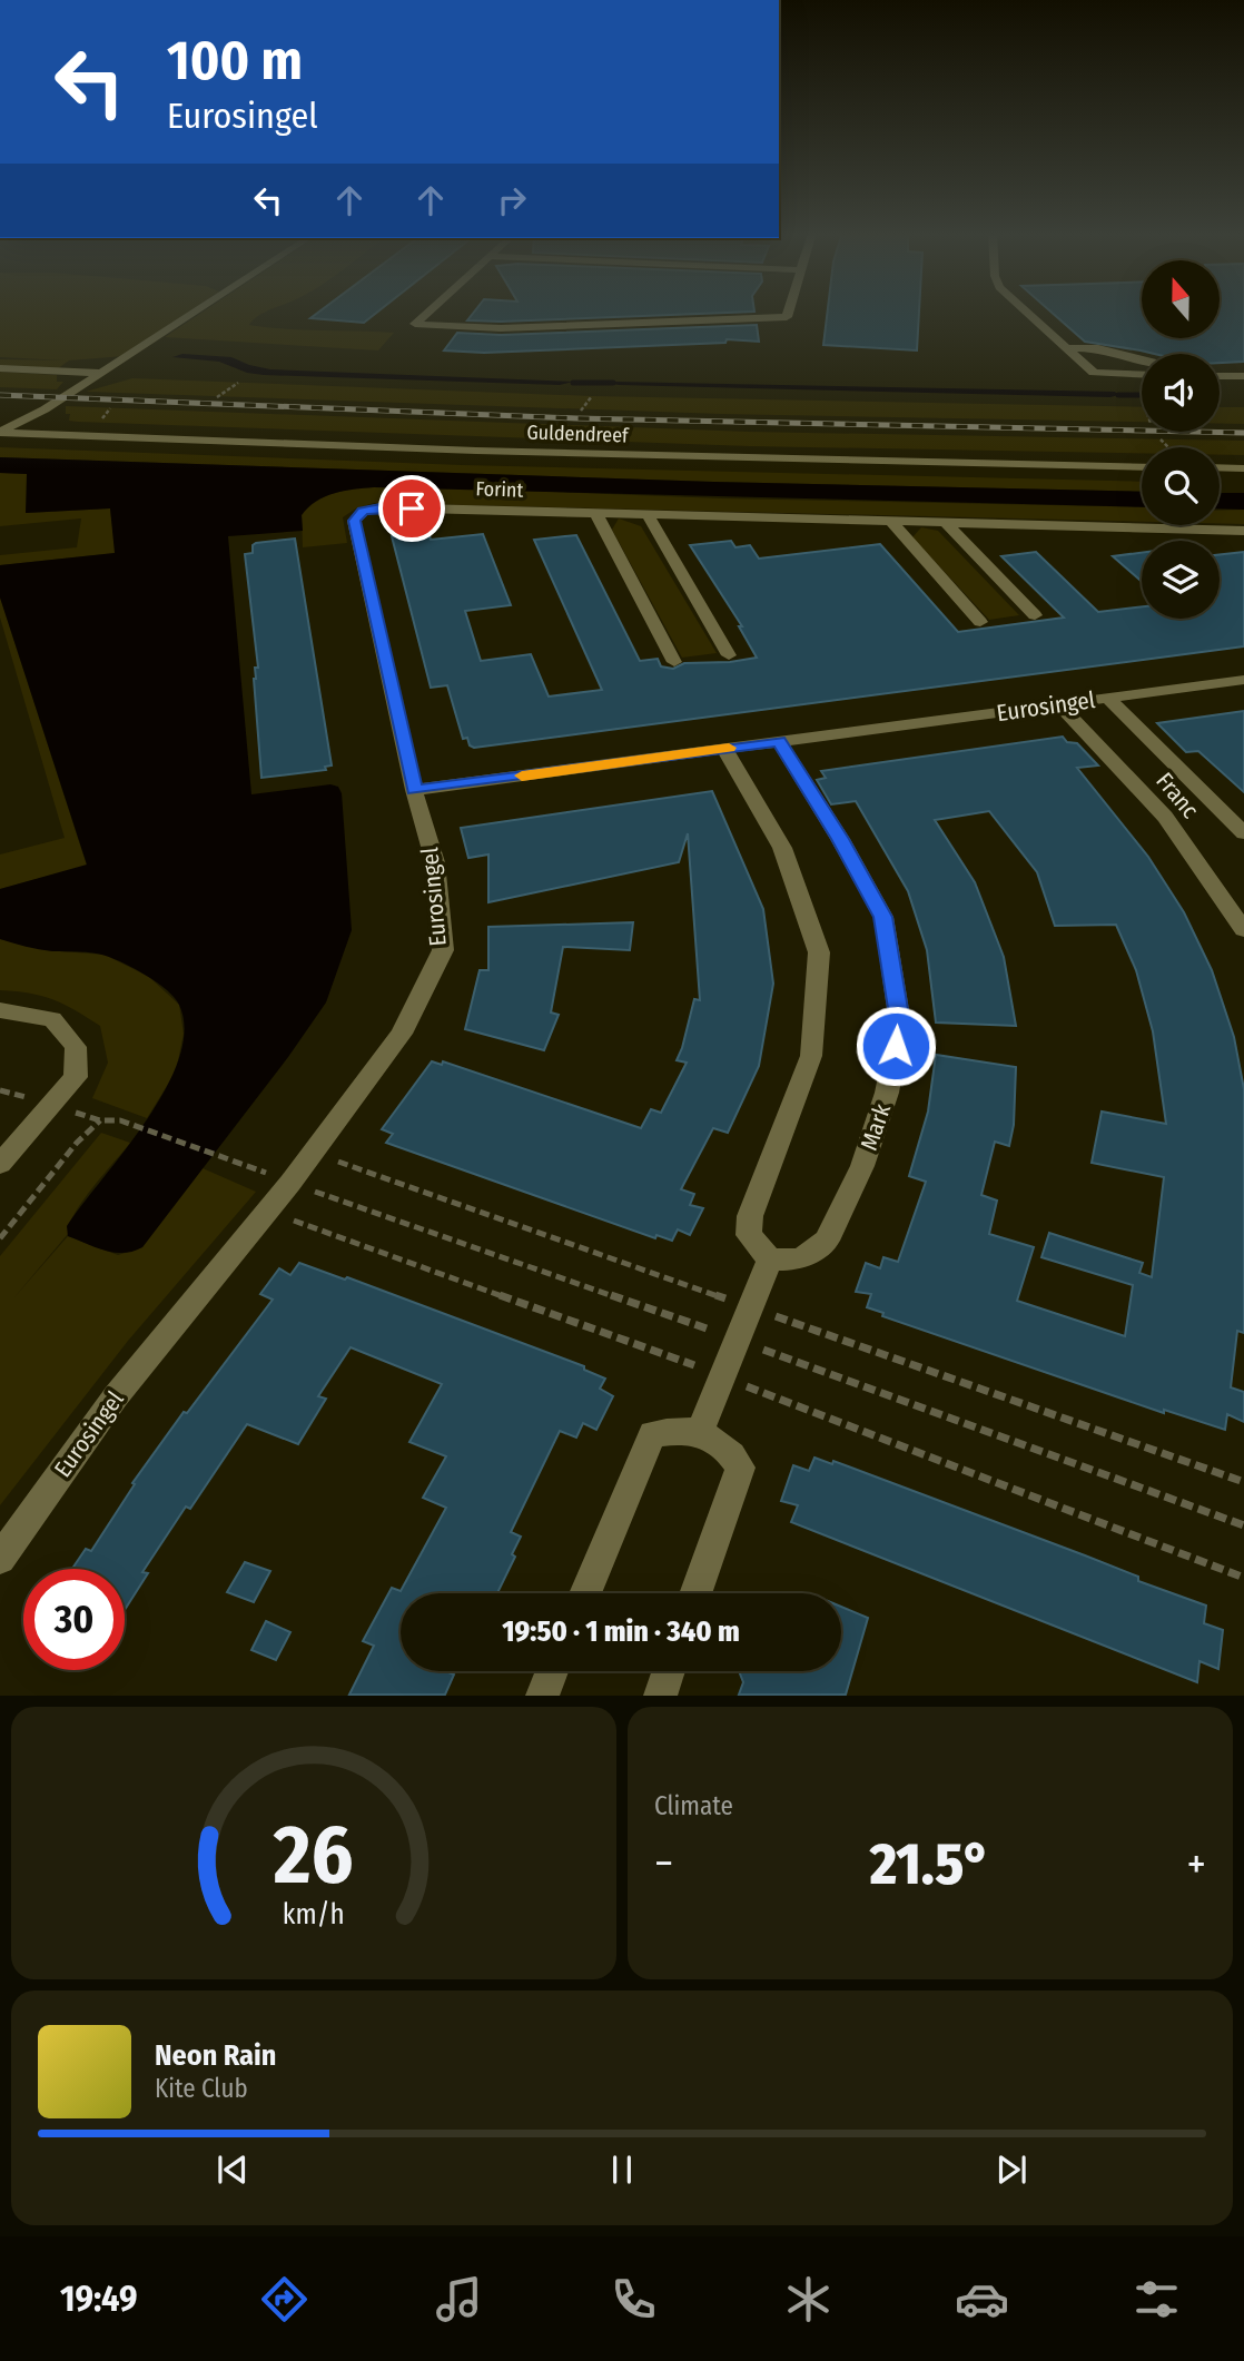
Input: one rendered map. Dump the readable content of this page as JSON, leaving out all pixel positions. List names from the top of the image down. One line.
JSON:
{"streets":{"street":["Guldendreef","Forint","Eurosingel","Franc","Mark"]},"crossings":[["Forint","Eurosingel"],["Eurosingel","Franc"],["Eurosingel","Mark"]],"north":"top","page":{"turn":["100 m","Eurosingel"],"limit":"30","trip":"19:50 · 1 min · 340 m","tile":"Climate","heat":["−","21.5°","+"],"song":["Neon Rain","Kite Club"],"tabs":"19:49","gauge":["26","km/h"]}}
